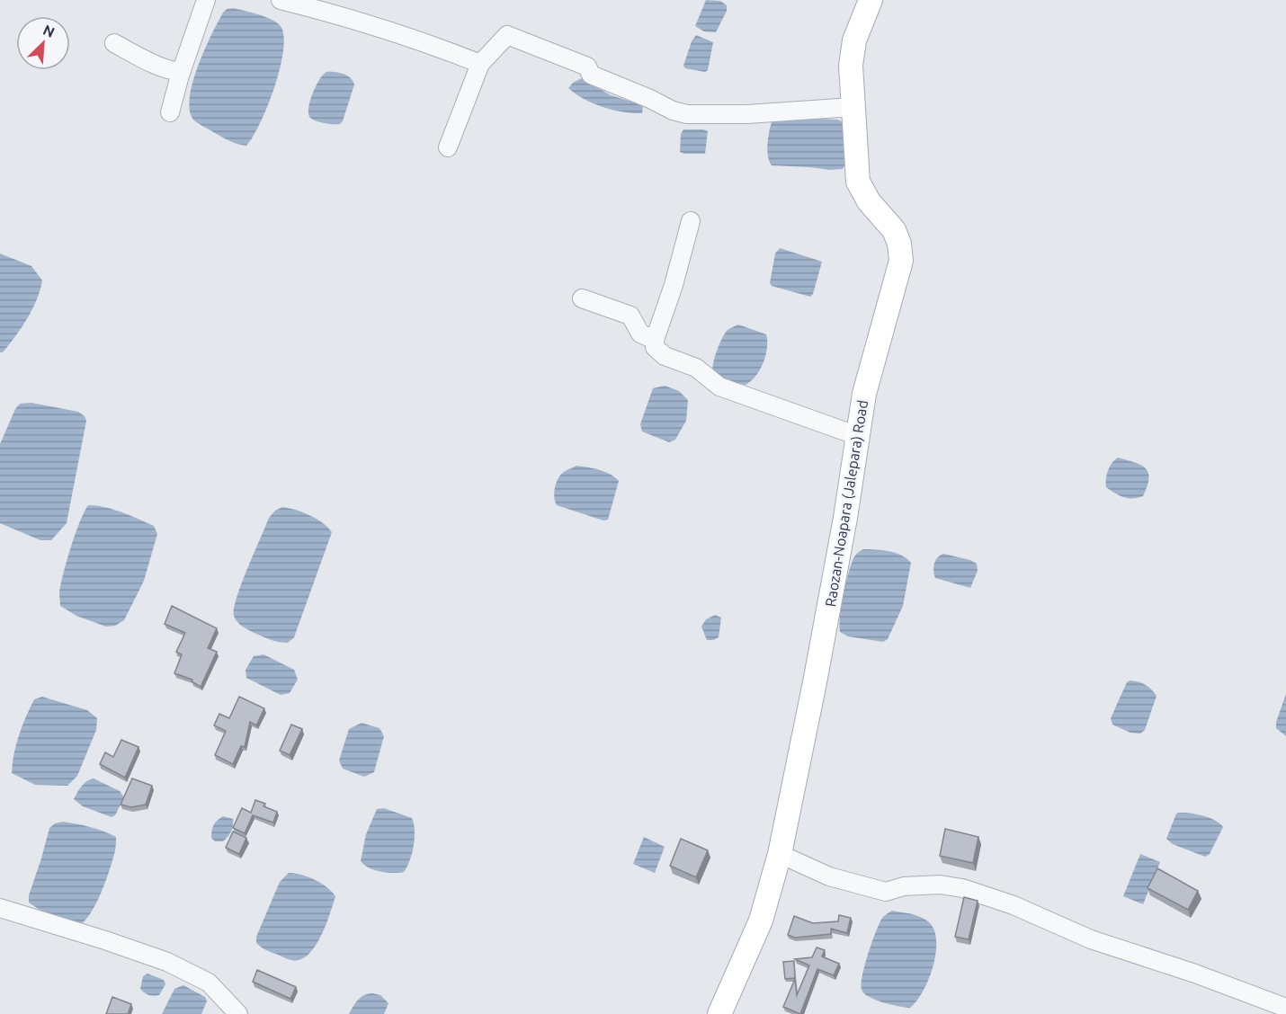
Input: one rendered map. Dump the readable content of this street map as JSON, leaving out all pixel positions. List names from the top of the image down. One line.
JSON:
{"streets":{"main road":["Raozan-Noapara (Jalepara) Road"]},"north":"top right"}
